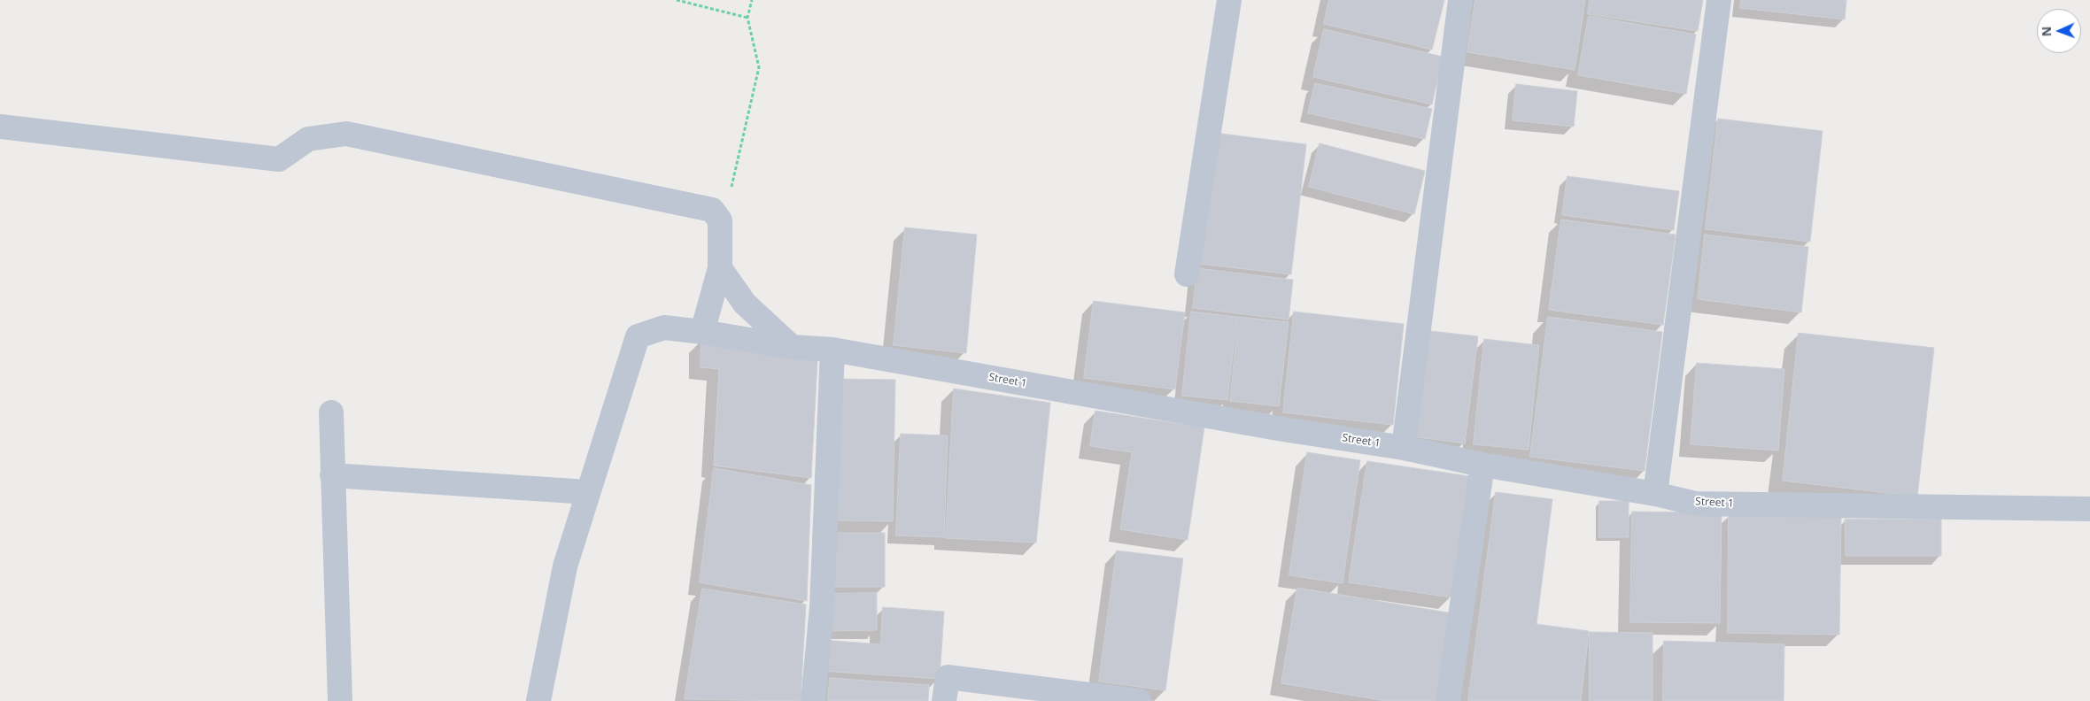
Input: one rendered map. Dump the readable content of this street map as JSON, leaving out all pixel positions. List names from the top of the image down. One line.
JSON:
{"streets":{"street":["Street 1"]},"north":"left"}
